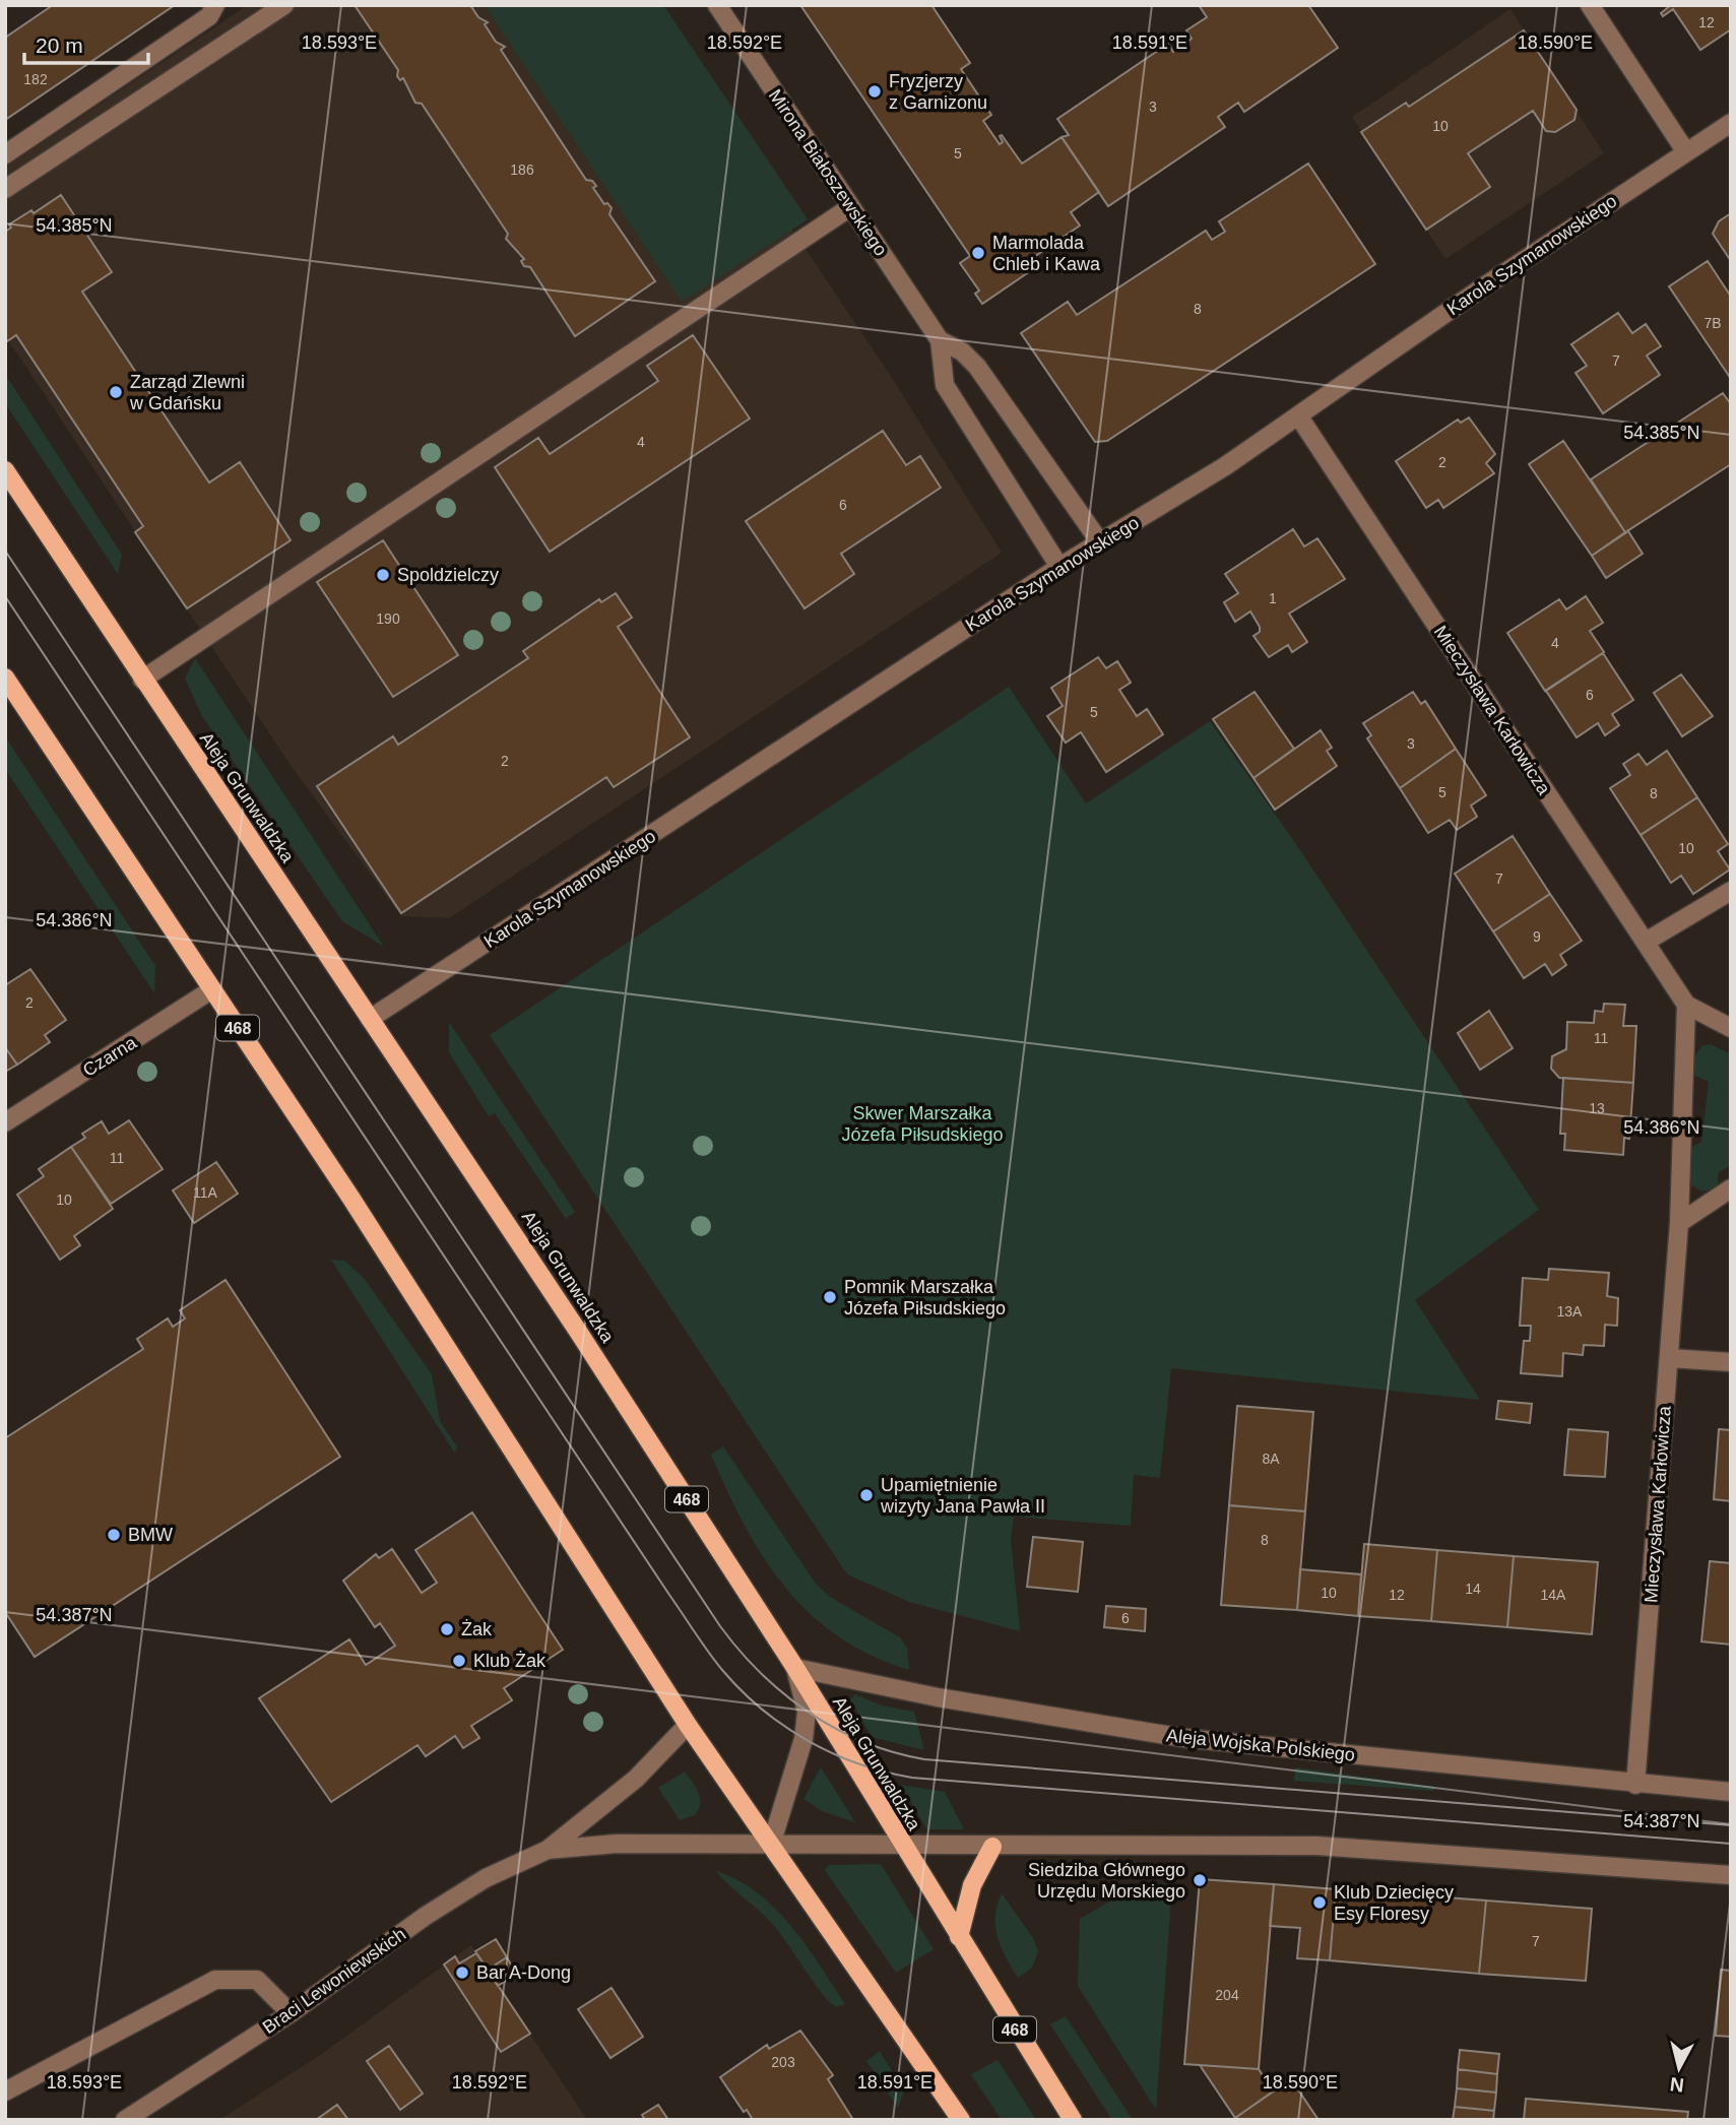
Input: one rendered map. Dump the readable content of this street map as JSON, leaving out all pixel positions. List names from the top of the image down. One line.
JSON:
{"streets":{"main road":["Aleja Grunwaldzka","468"],"street":["Mirona Białoszewskiego","Karola Szymanowskiego","Mieczysława Karłowicza","Czarna","Aleja Wojska Polskiego","Braci Lewoniewskich"]},"crossings":[["Mirona Białoszewskiego","Karola Szymanowskiego"],["Karola Szymanowskiego","Mieczysława Karłowicza"],["Karola Szymanowskiego","Aleja Grunwaldzka"],["Mieczysława Karłowicza","Aleja Wojska Polskiego"],["Aleja Grunwaldzka","Aleja Wojska Polskiego"],["Aleja Grunwaldzka","Braci Lewoniewskich"],["468","Czarna"],["468","Braci Lewoniewskich"]],"parks":["Skwer Marszałka Józefa Piłsudskiego"],"places":["Fryzjerzy z Garnizonu","Marmolada Chleb i Kawa","Zarząd Zlewni w Gdańsku","Spoldzielczy","Pomnik Marszałka Józefa Piłsudskiego","Upamiętnienie wizyty Jana Pawła II","BMW","Żak","Klub Żak","Siedziba Głównego Urzędu Morskiego","Klub Dziecięcy Esy Floresy","Bar A-Dong"],"house_numbers":["12","182","3","10","5","186","8","7B","7","4","2","6","1","190","4","6","5","3","2","5","8","10","7","9","2","11","13","11","11A","10","13A","8A","8","14","10","12","14A","6","7","204","203"],"scale_bar":"20 m","north":"bottom","coordinates":["18.593°E","18.592°E","18.591°E","18.590°E","54.385°N","54.386°N","54.387°N"]}
